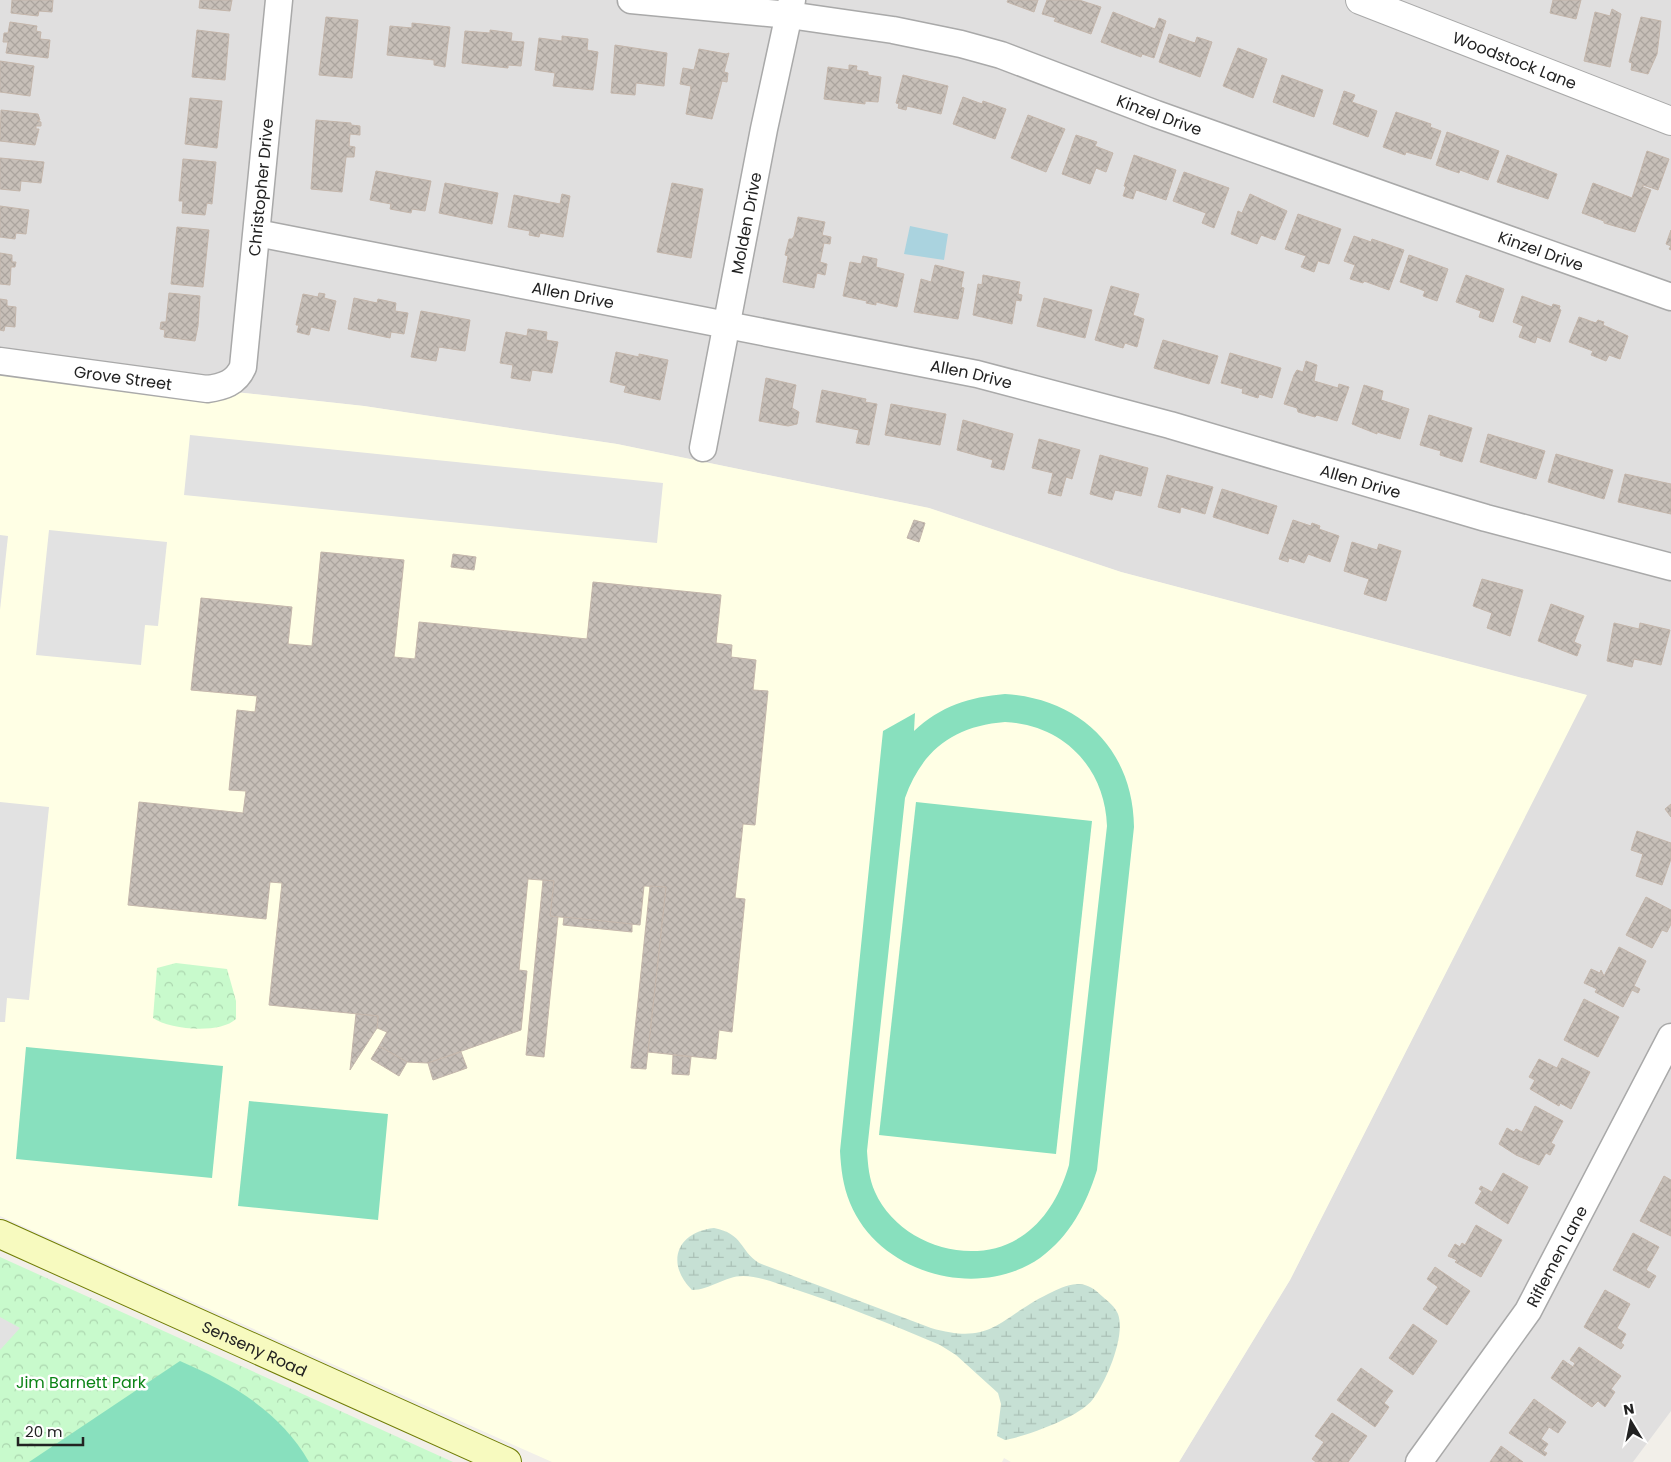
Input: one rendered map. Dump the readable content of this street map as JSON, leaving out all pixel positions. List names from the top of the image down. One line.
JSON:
{"streets":{"main road":["Senseny Road"],"street":["Woodstock Lane","Kinzel Drive","Christopher Drive","Molden Drive","Allen Drive","Grove Street","Riflemen Lane"]},"crossings":[["Kinzel Drive","Molden Drive"],["Christopher Drive","Allen Drive"],["Christopher Drive","Grove Street"],["Molden Drive","Allen Drive"]],"parks":["Jim Barnett Park"],"scale_bar":"20 m","north":"top"}
